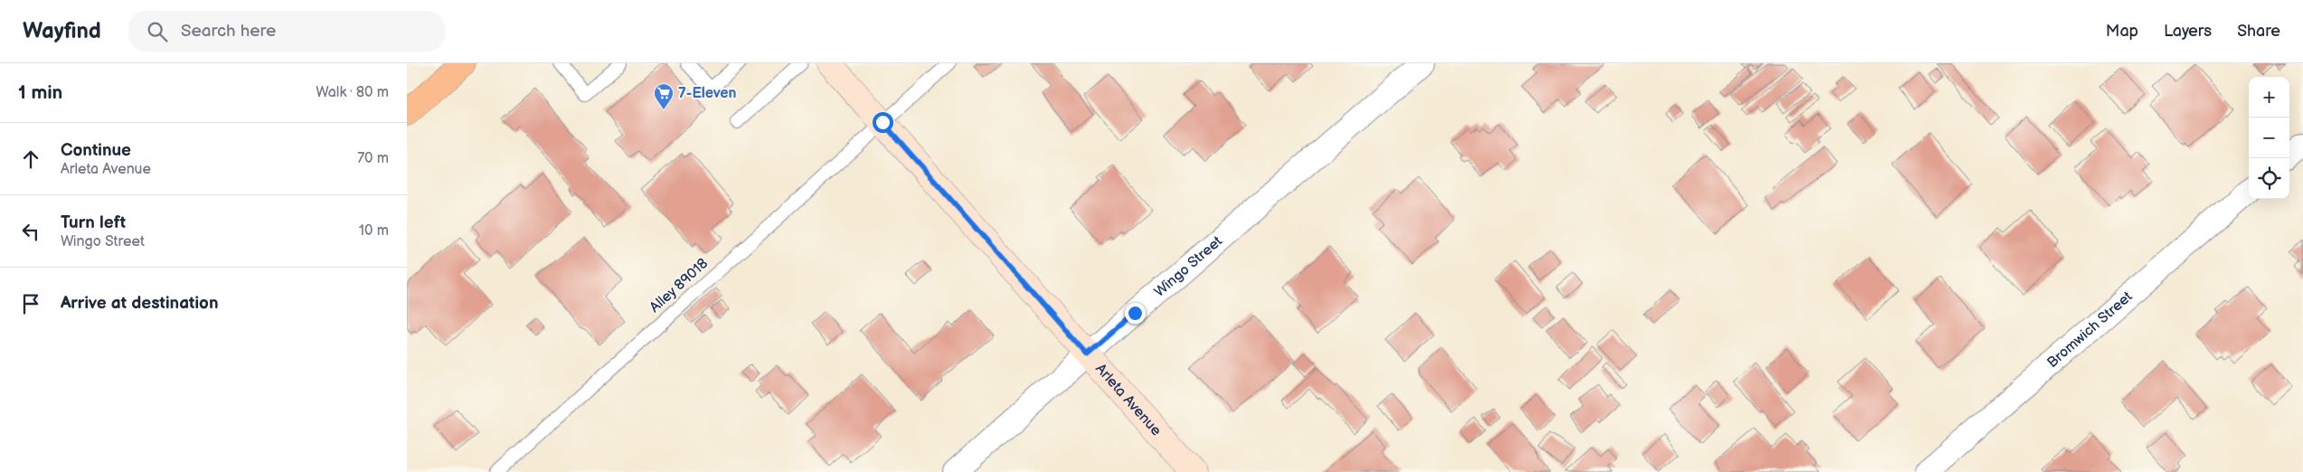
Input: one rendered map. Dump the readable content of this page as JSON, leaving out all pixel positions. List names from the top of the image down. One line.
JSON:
{"streets":{"main road":["Arleta Avenue"],"street":["Wingo Street","Bromwich Street"],"lane":["Alley 89018"]},"crossings":[["Wingo Street","Arleta Avenue"],["Alley 89018","Arleta Avenue"]],"places":{"supermarket":["7-Eleven"]},"page":{"header":"Wayfind","search":"Search here","nav":["Map","Layers","Share"],"heading":["1 min","Walk · 80 m"],"map_buttons":["+","−"],"list":[["Continue","Arleta Avenue","70 m"],["Turn left","Wingo Street","10 m"],"Arrive at destination"]}}
